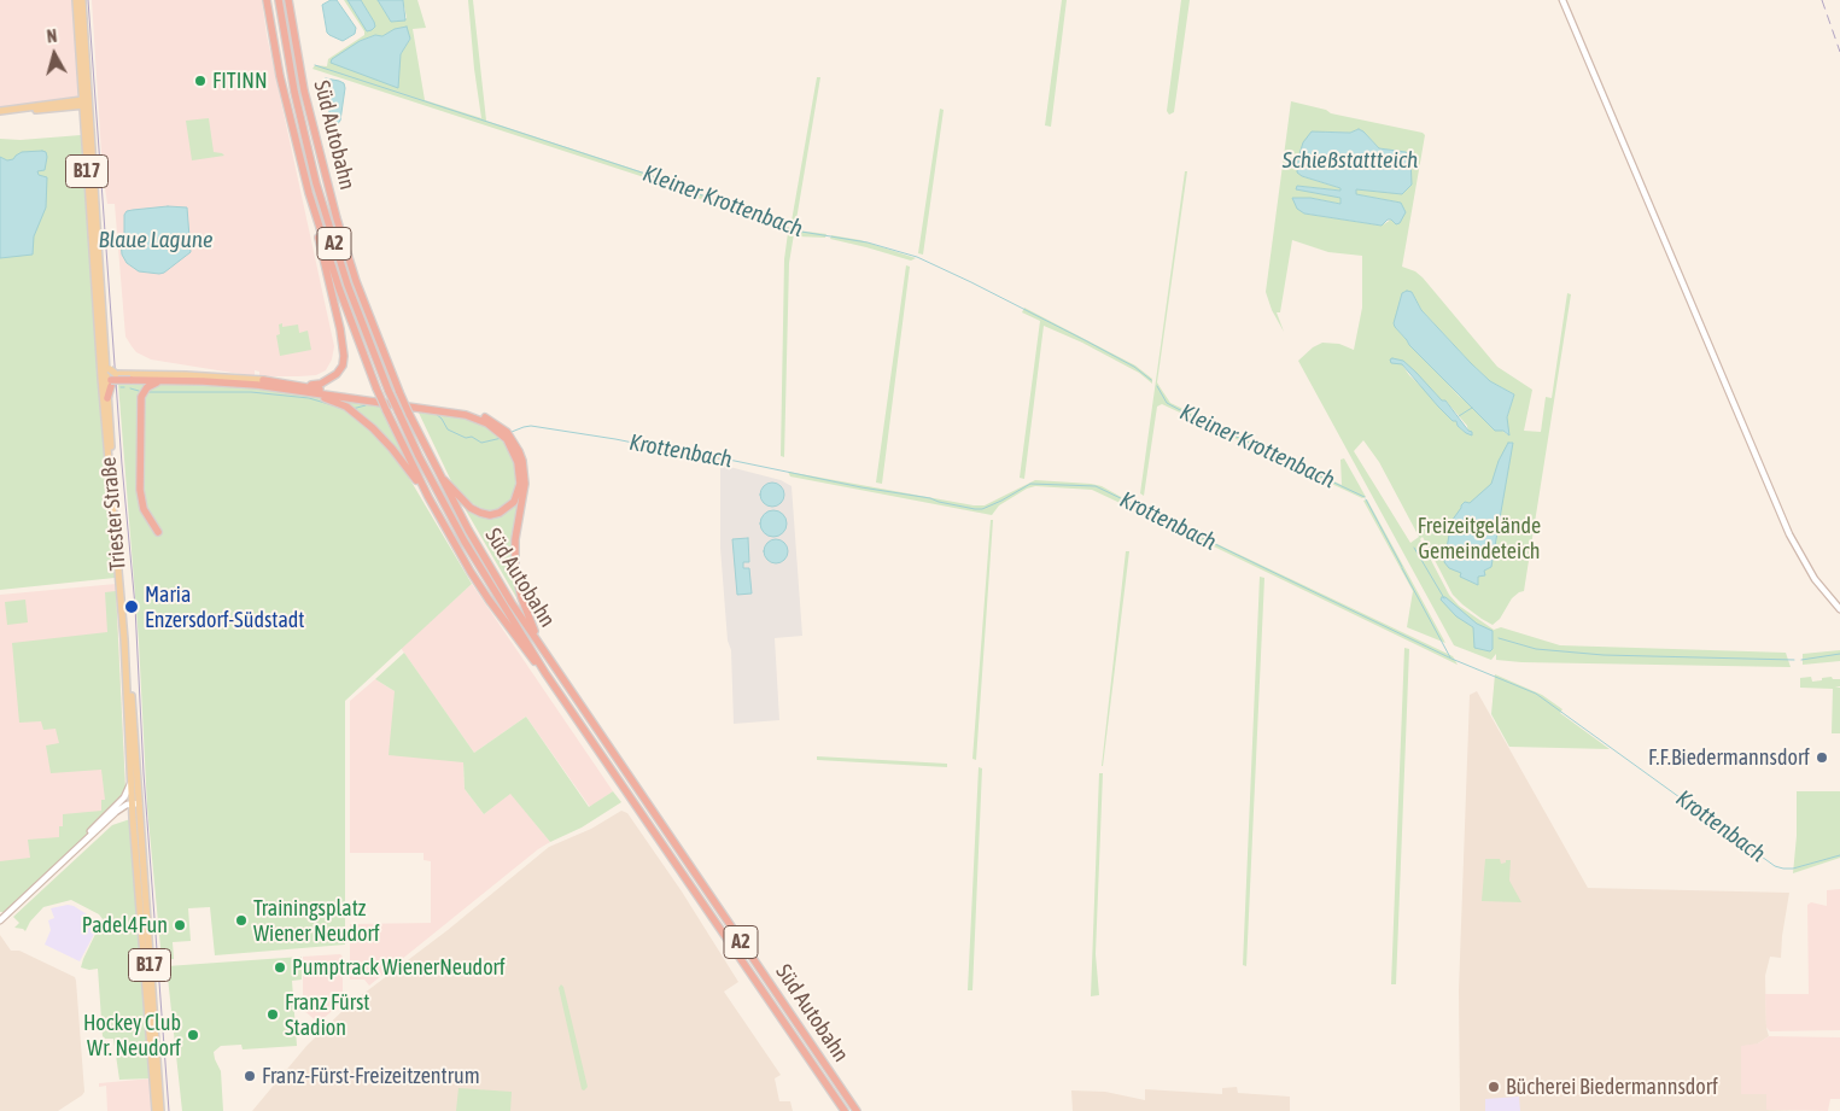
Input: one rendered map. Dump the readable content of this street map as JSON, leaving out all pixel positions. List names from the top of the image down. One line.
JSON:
{"streets":{"highway":["Süd Autobahn","A2"],"main road":["B17","Triester Straße"]},"crossings":[["B17","Triester Straße"]],"water":["Schießstattteich","Kleiner Krottenbach","Blaue Lagune","Krottenbach"],"parks":["Freizeitgelände Gemeindeteich"],"places":["FITINN","Maria Enzersdorf-Südstadt","F.F.Biedermannsdorf","Trainingsplatz Wiener Neudorf","Padel4Fun","Pumptrack WienerNeudorf","Franz Fürst Stadion","Hockey Club Wr. Neudorf","Franz-Fürst-Freizeitzentrum","Bücherei Biedermannsdorf"],"north":"top"}
